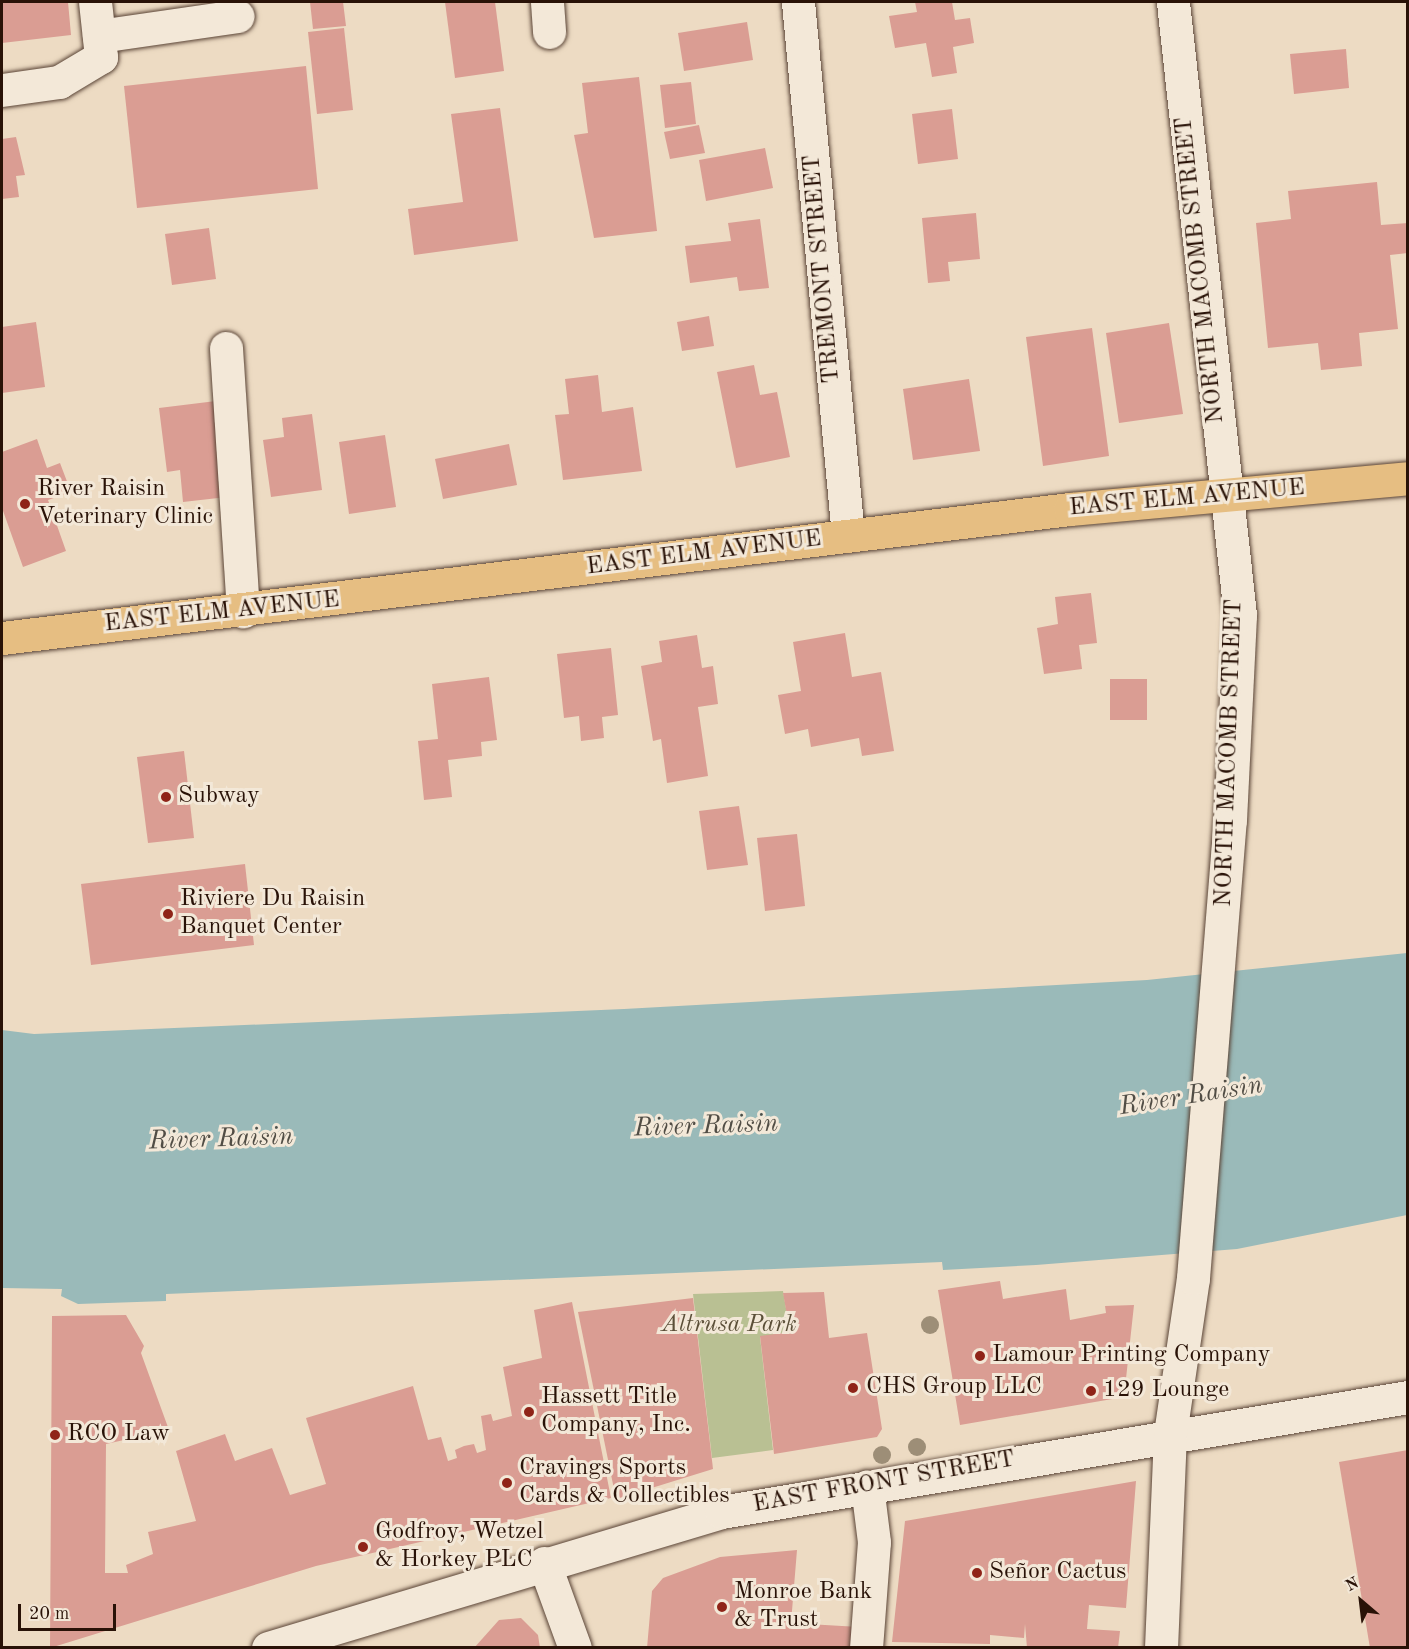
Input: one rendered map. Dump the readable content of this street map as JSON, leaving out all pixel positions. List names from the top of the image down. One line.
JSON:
{"streets":{"main road":["EAST ELM AVENUE"],"street":["TREMONT STREET","NORTH MACOMB STREET","EAST FRONT STREET"]},"crossings":[["TREMONT STREET","EAST ELM AVENUE"],["NORTH MACOMB STREET","EAST ELM AVENUE"],["NORTH MACOMB STREET","EAST FRONT STREET"]],"water":["River Raisin"],"parks":["Altrusa Park"],"places":["River Raisin Veterinary Clinic","Subway","Riviere Du Raisin Banquet Center","Lamour Printing Company","CHS Group LLC","129 Lounge","Hassett Title Company, Inc.","RCO Law","Cravings Sports Cards & Collectibles","Godfroy, Wetzel & Horkey PLC","Señor Cactus","Monroe Bank & Trust"],"scale_bar":"20 m","north":"top left"}
